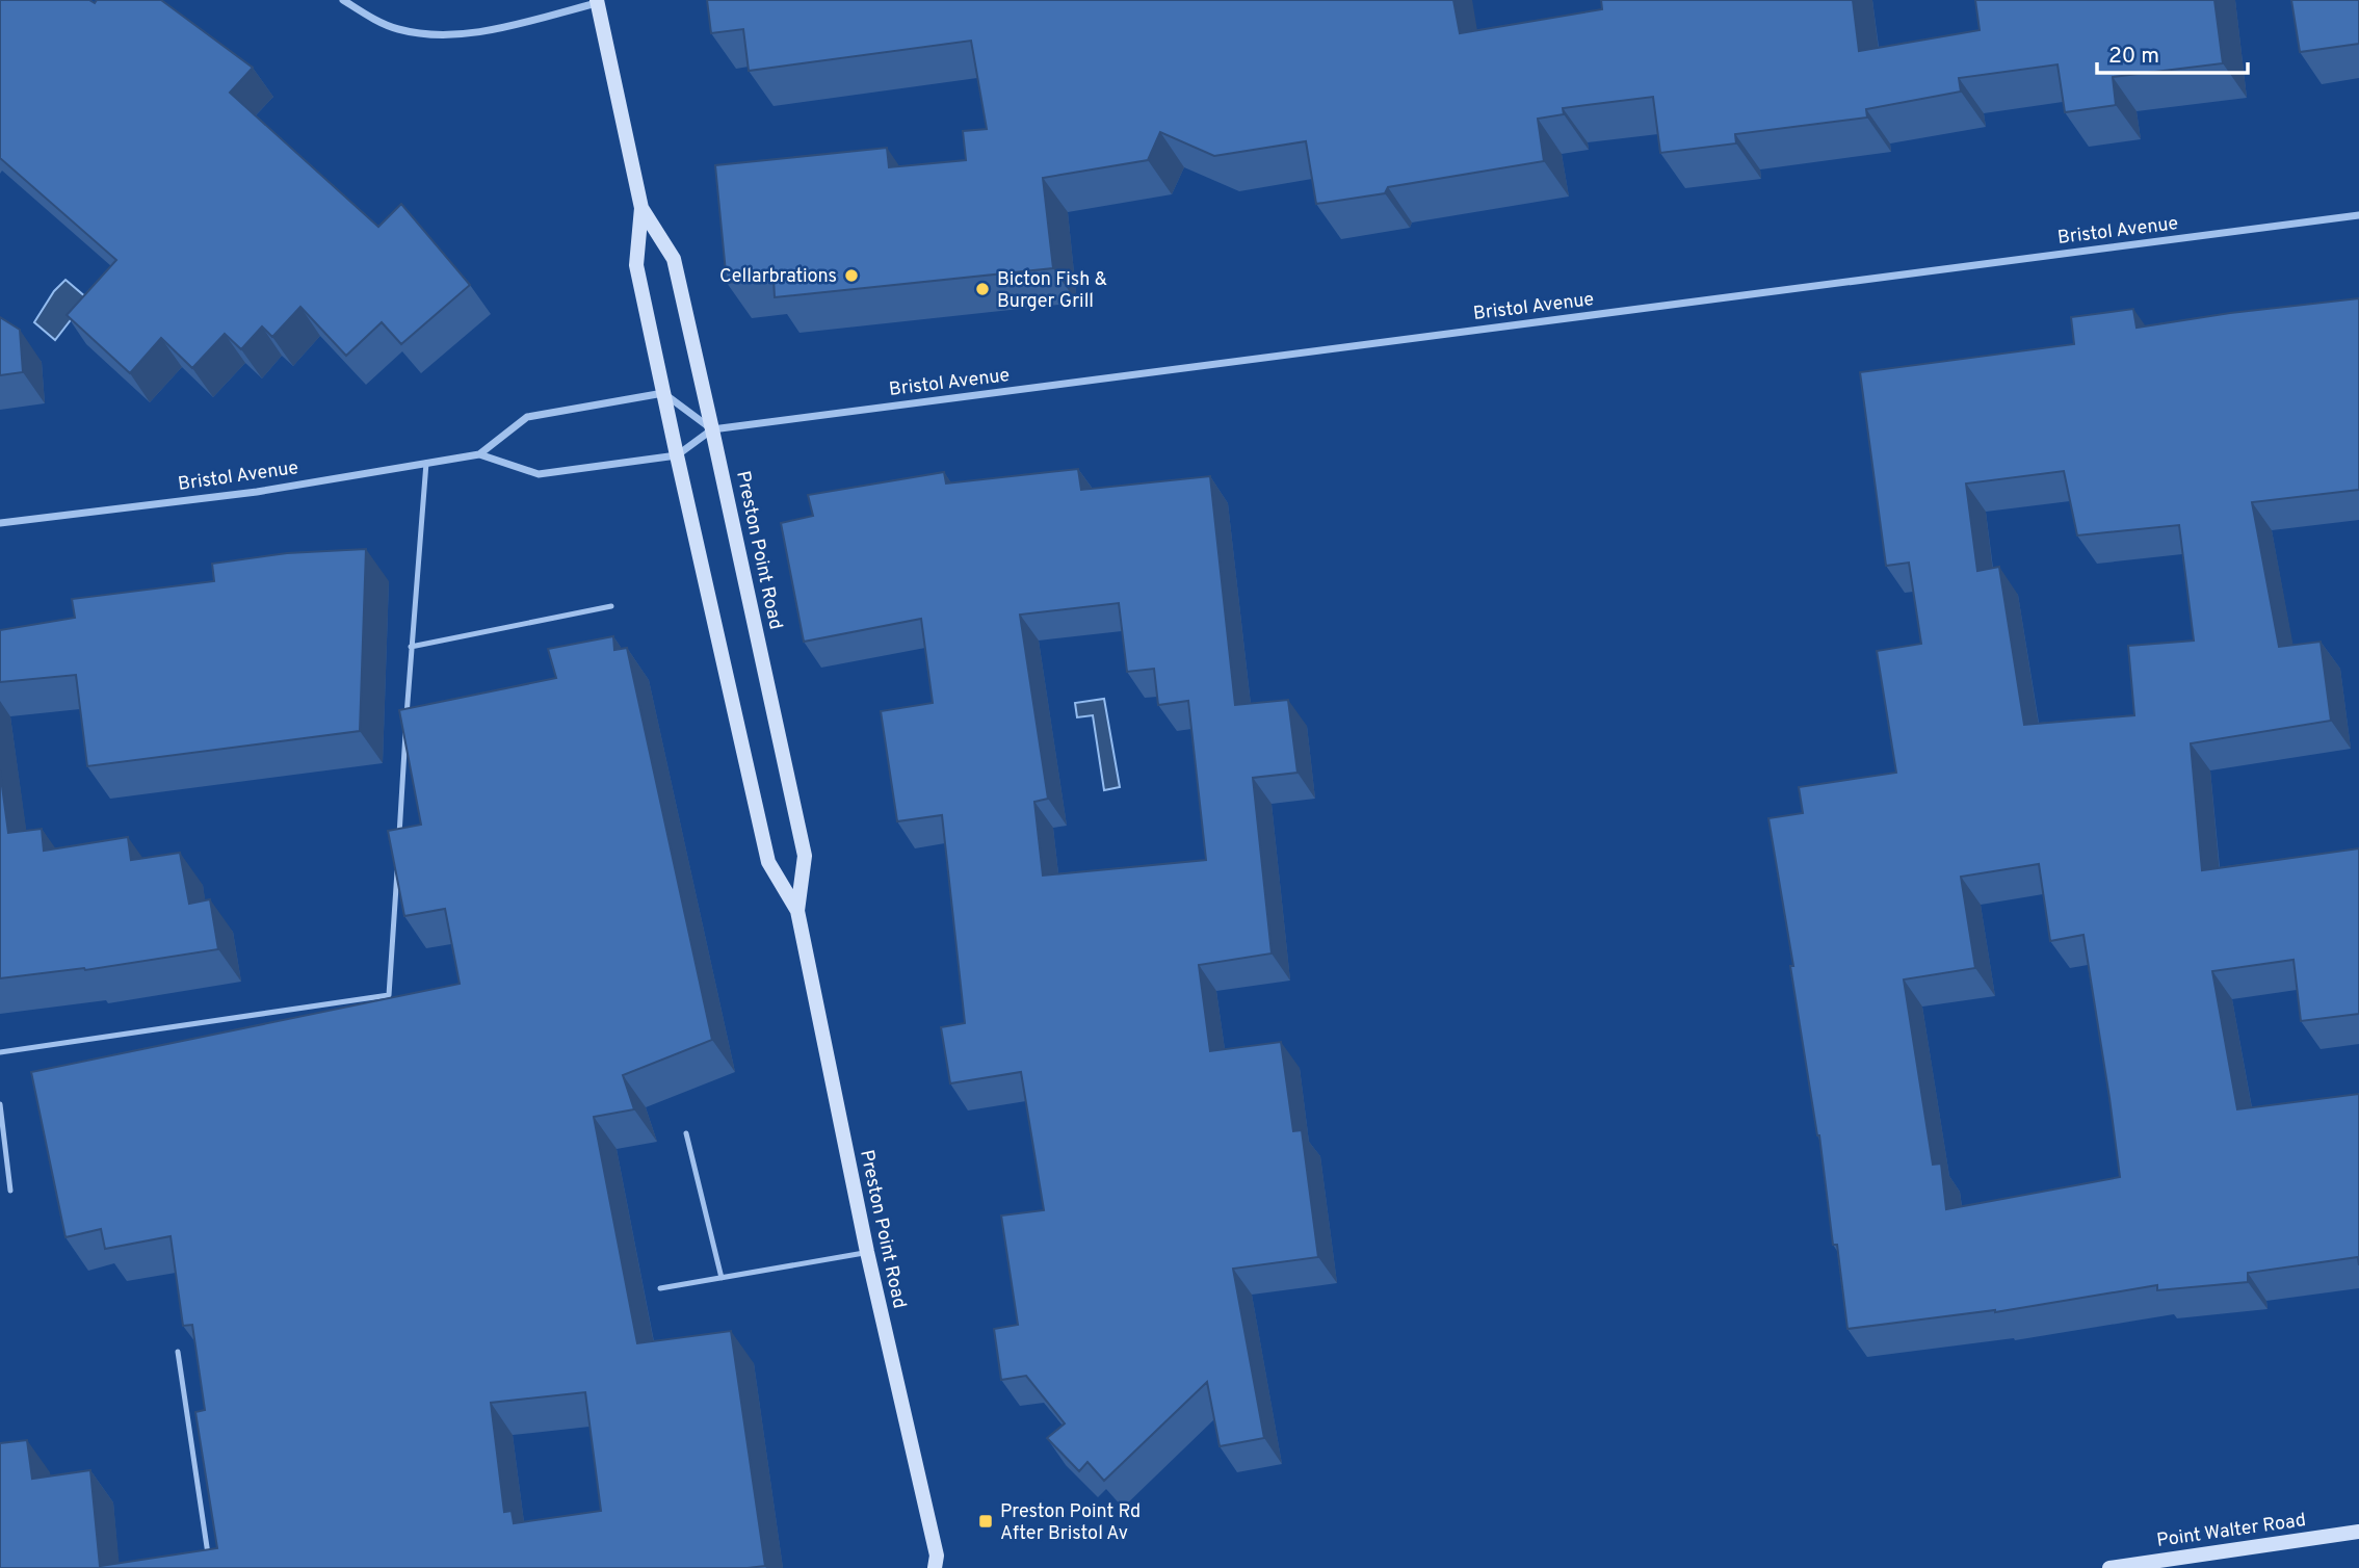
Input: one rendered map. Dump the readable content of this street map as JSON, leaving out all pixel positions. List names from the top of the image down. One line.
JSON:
{"streets":{"main road":["Preston Point Road","Point Walter Road"],"street":["Bristol Avenue"]},"crossings":[["Bristol Avenue","Preston Point Road"]],"places":{"other":["Cellarbrations","Bicton Fish & Burger Grill"],"transit":["Preston Point Rd After Bristol Av"]},"scale_bar":"20 m"}
